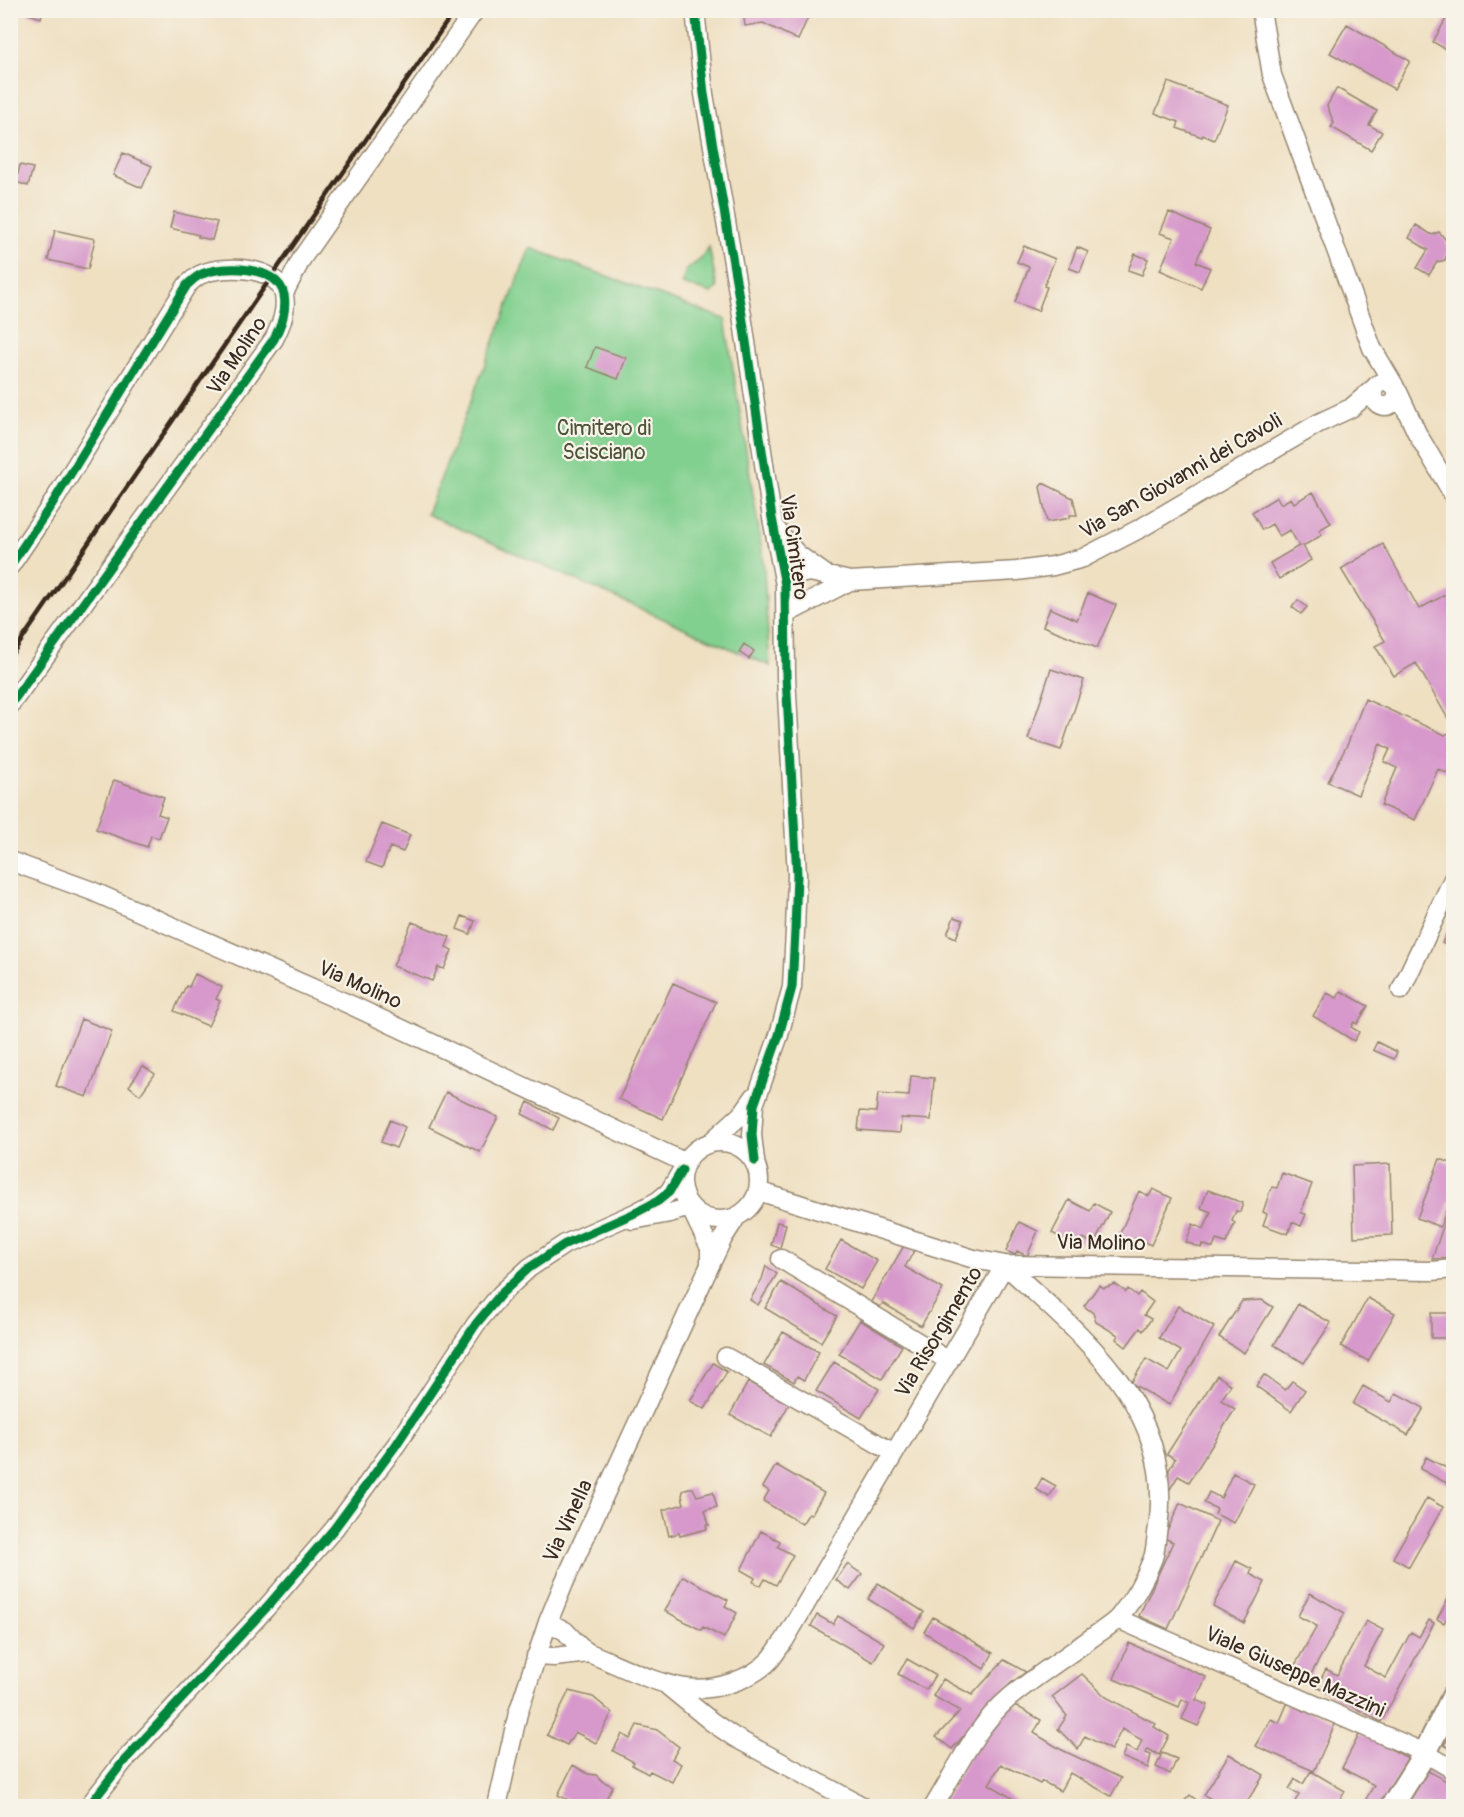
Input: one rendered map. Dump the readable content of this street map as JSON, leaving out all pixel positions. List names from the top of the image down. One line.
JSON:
{"streets":{"street":["Via Molino","Via San Giovanni dei Cavoli","Via Cimitero","Via Risorgimento","Via Vinella","Viale Giuseppe Mazzini"]},"crossings":[["Via Molino","Via Risorgimento"],["Via Molino","Via Vinella"],["Via San Giovanni dei Cavoli","Via Cimitero"],["Via Risorgimento","Viale Giuseppe Mazzini"]],"parks":["Cimitero di Scisciano"]}
